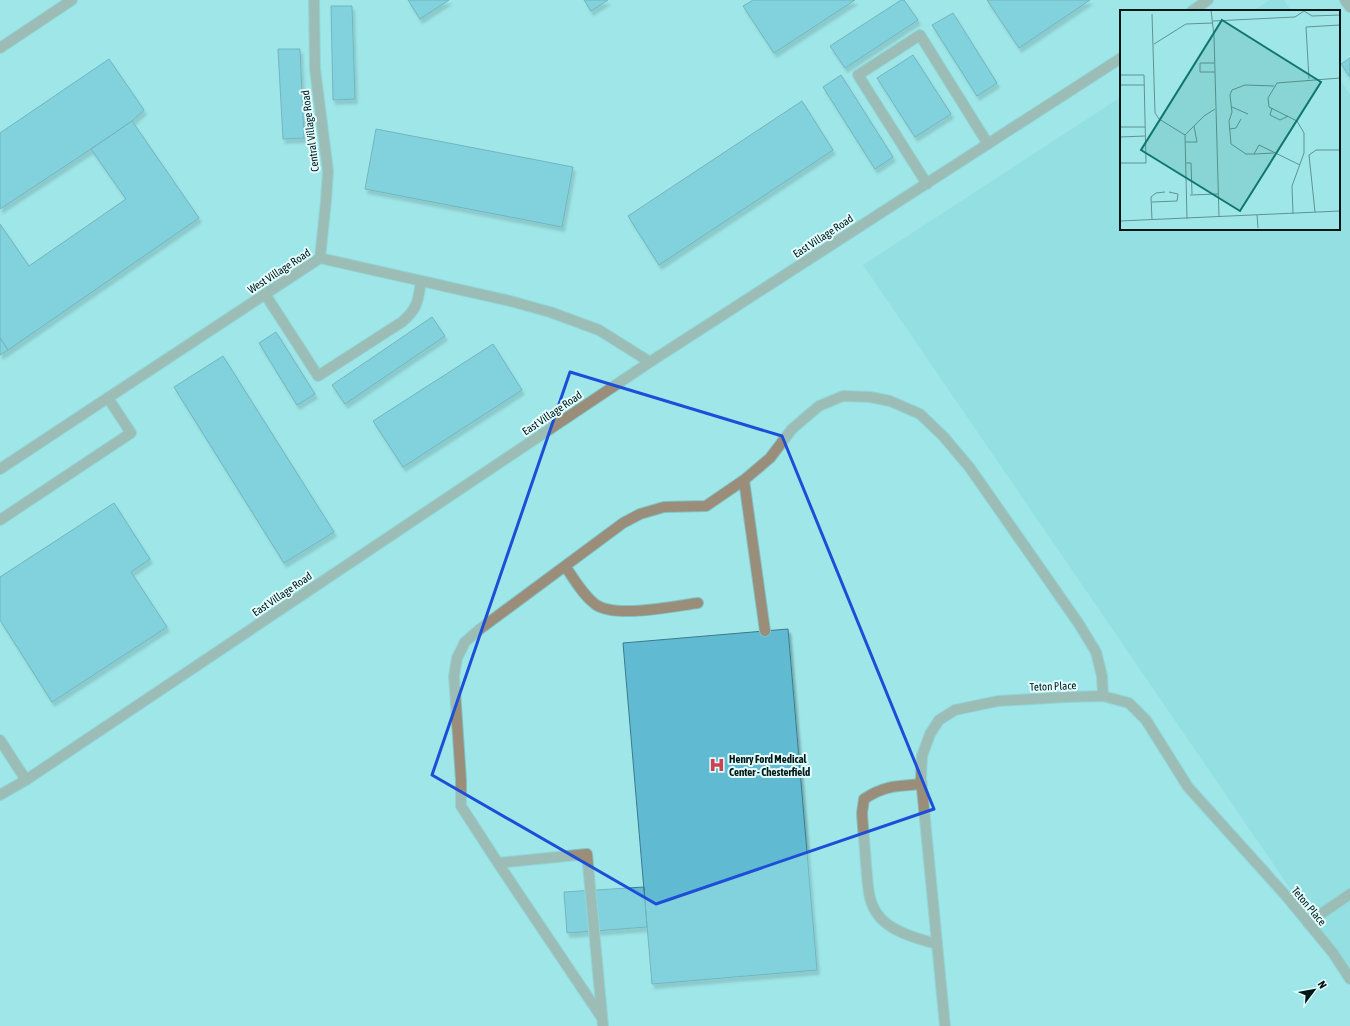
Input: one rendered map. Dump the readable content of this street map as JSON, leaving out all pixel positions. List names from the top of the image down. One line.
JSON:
{"streets":{"street":["Central Village Road","East Village Road","West Village Road","Teton Place"]},"crossings":[["Central Village Road","West Village Road"],["East Village Road","West Village Road"]],"places":{"hospital":["Henry Ford Medical Center - Chesterfield"]},"north":"top right"}
